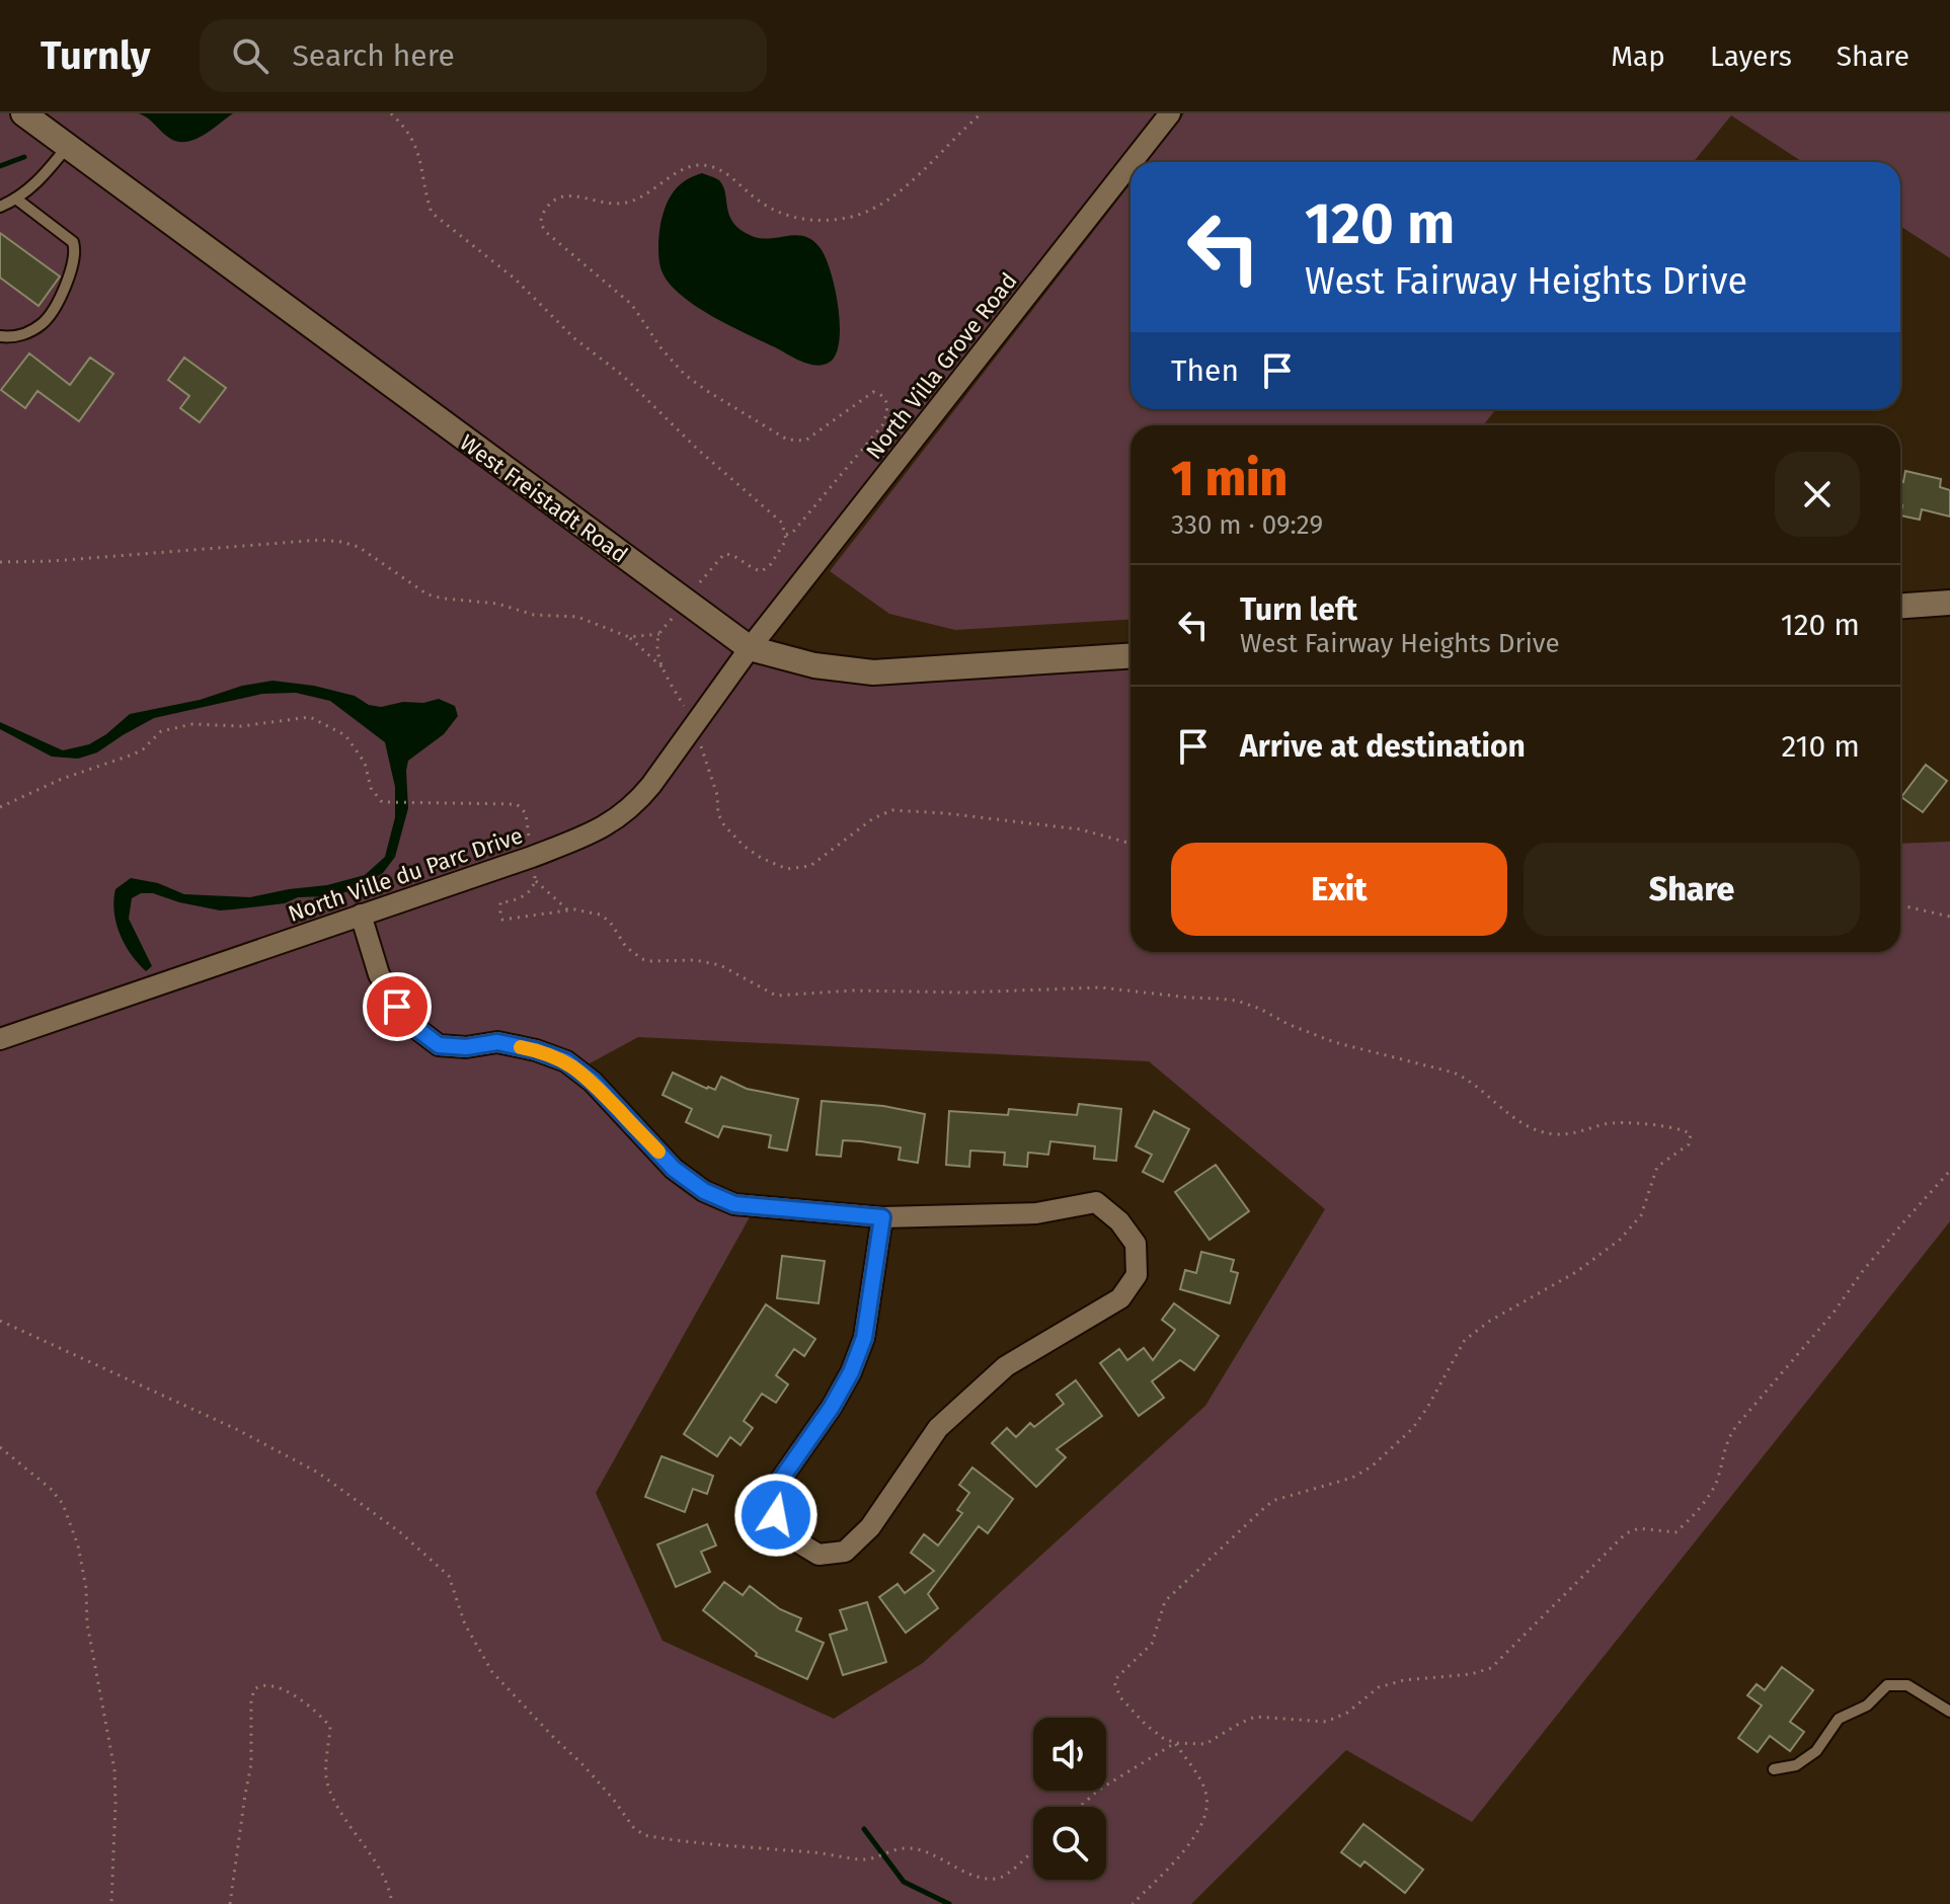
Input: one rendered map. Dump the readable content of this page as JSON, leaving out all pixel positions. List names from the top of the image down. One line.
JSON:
{"streets":{"street":["North Villa Grove Road","West Freistadt Road","North Ville du Parc Drive"]},"crossings":[["North Villa Grove Road","West Freistadt Road"],["North Villa Grove Road","North Ville du Parc Drive"],["West Freistadt Road","North Ville du Parc Drive"]],"page":{"header":"Turnly","search":"Search here","nav":["Map","Layers","Share"],"turn":["120 m","West Fairway Heights Drive"],"then":"Then","heading":["1 min","330 m · 09:29"],"list":[{"name":"Turn left","note":"West Fairway Heights Drive","value":"120 m"},{"name":"Arrive at destination","value":"210 m"}],"buttons":["Exit","Share"]}}
